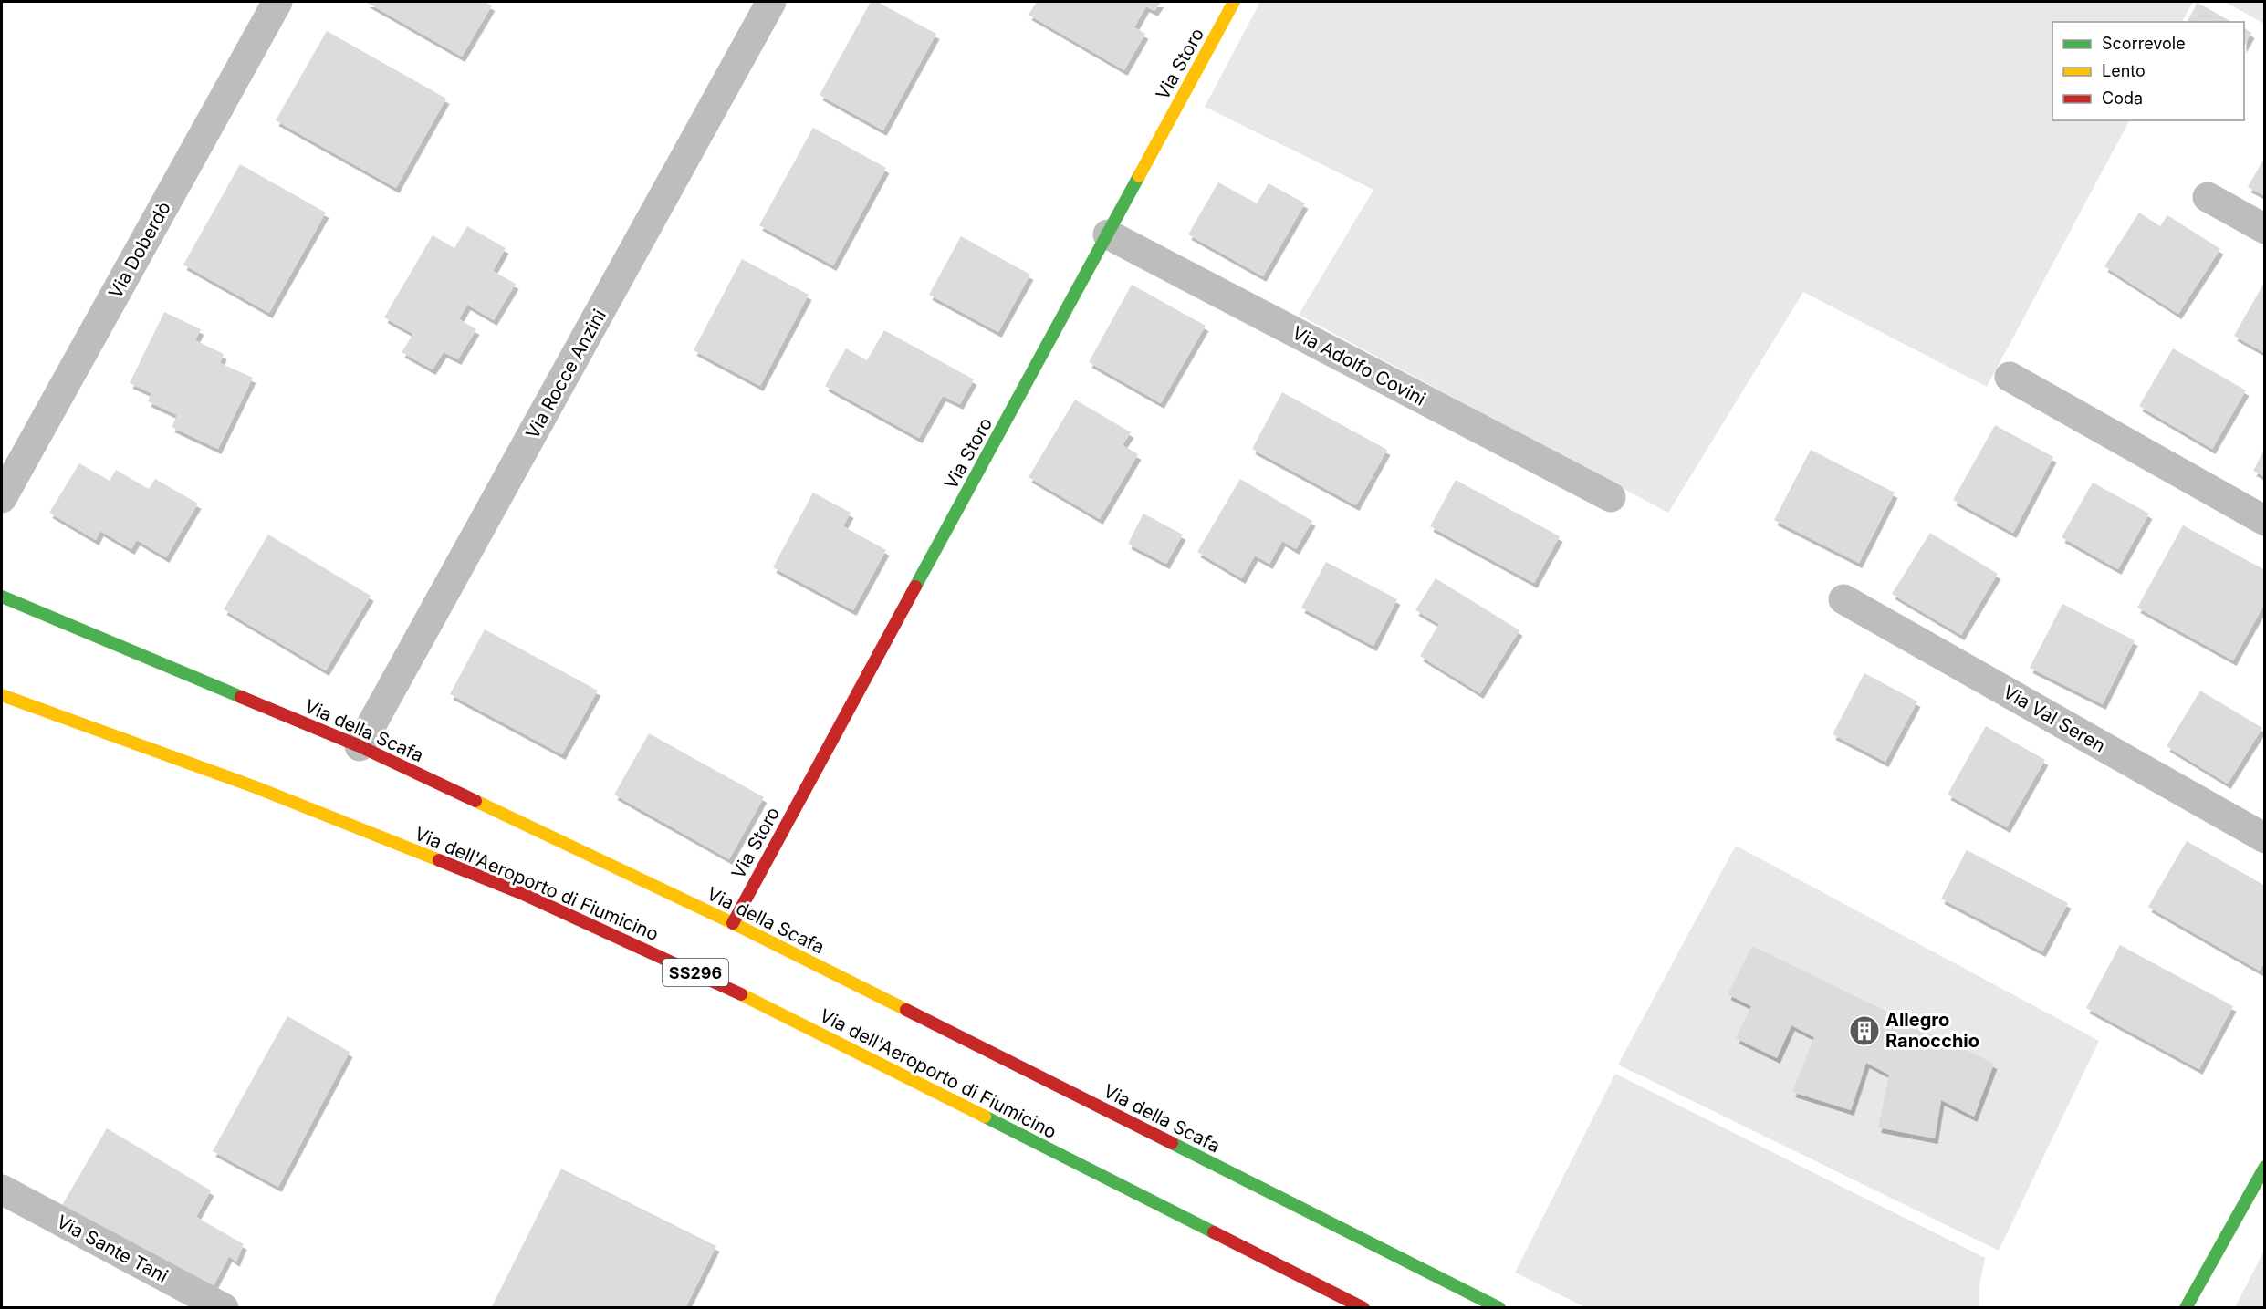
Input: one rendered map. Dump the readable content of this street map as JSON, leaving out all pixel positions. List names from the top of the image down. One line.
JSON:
{"streets":{"street":["Via Storo","Via Doberdò","Via Adolfo Covini","Via Rocce Anzini","Via Val Seren","Via della Scafa","Via dell'Aeroporto di Fiumicino","SS296","Via Sante Tani"]},"crossings":[["Via Storo","Via Adolfo Covini"],["Via Storo","Via della Scafa"],["Via Rocce Anzini","Via della Scafa"]],"places":{"building":["Allegro Ranocchio"]},"legend":["Scorrevole","Lento","Coda"]}
